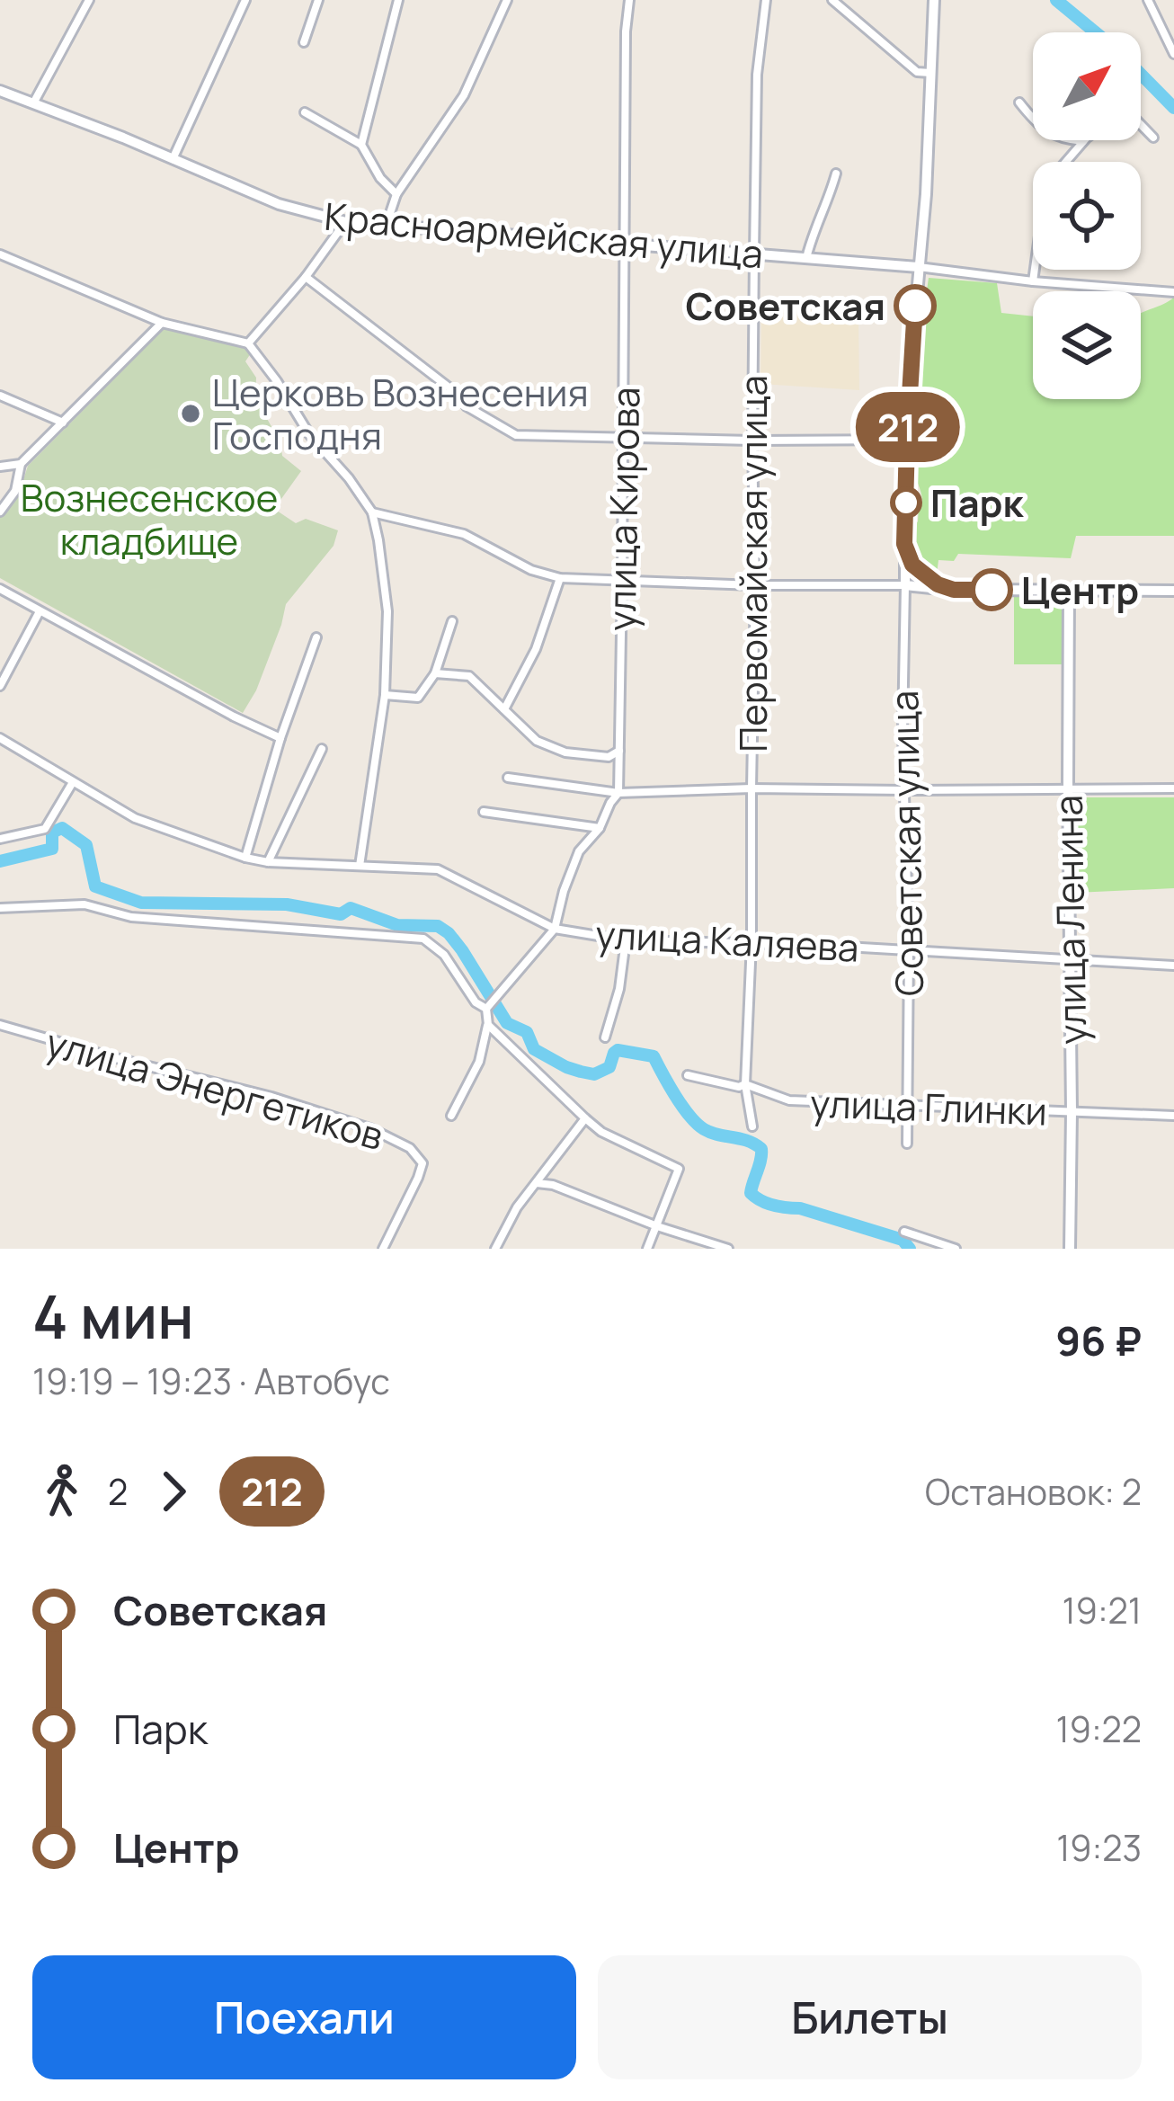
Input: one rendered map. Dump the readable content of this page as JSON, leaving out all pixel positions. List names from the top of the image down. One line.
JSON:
{"streets":{"main road":["Красноармейская улица","Советская улица","улица Ленина"],"street":["улица Кирова","Первомайская улица","улица Каляева","улица Энергетиков","улица Глинки"]},"crossings":[["Красноармейская улица","улица Кирова"],["Красноармейская улица","Первомайская улица"],["Красноармейская улица","Советская улица"],["улица Кирова","улица Каляева"],["Первомайская улица","улица Каляева"],["Первомайская улица","улица Глинки"],["Советская улица","улица Каляева"],["Советская улица","улица Глинки"],["улица Ленина","улица Каляева"],["улица Ленина","улица Глинки"]],"parks":["Вознесенское кладбище"],"places":["Советская","Церковь Вознесения Господня","Парк","Центр"],"lines":["bus line 212"],"north":"top right","page":{"on_map":"212","heading":["4 мин","19:19 – 19:23 · Автобус","96 ₽"],"legs":["2","212","Остановок: 2"],"list":[{"name":"Советская","value":"19:21"},{"name":"Парк","value":"19:22"},{"name":"Центр","value":"19:23"}],"buttons":["Поехали","Билеты"]}}
